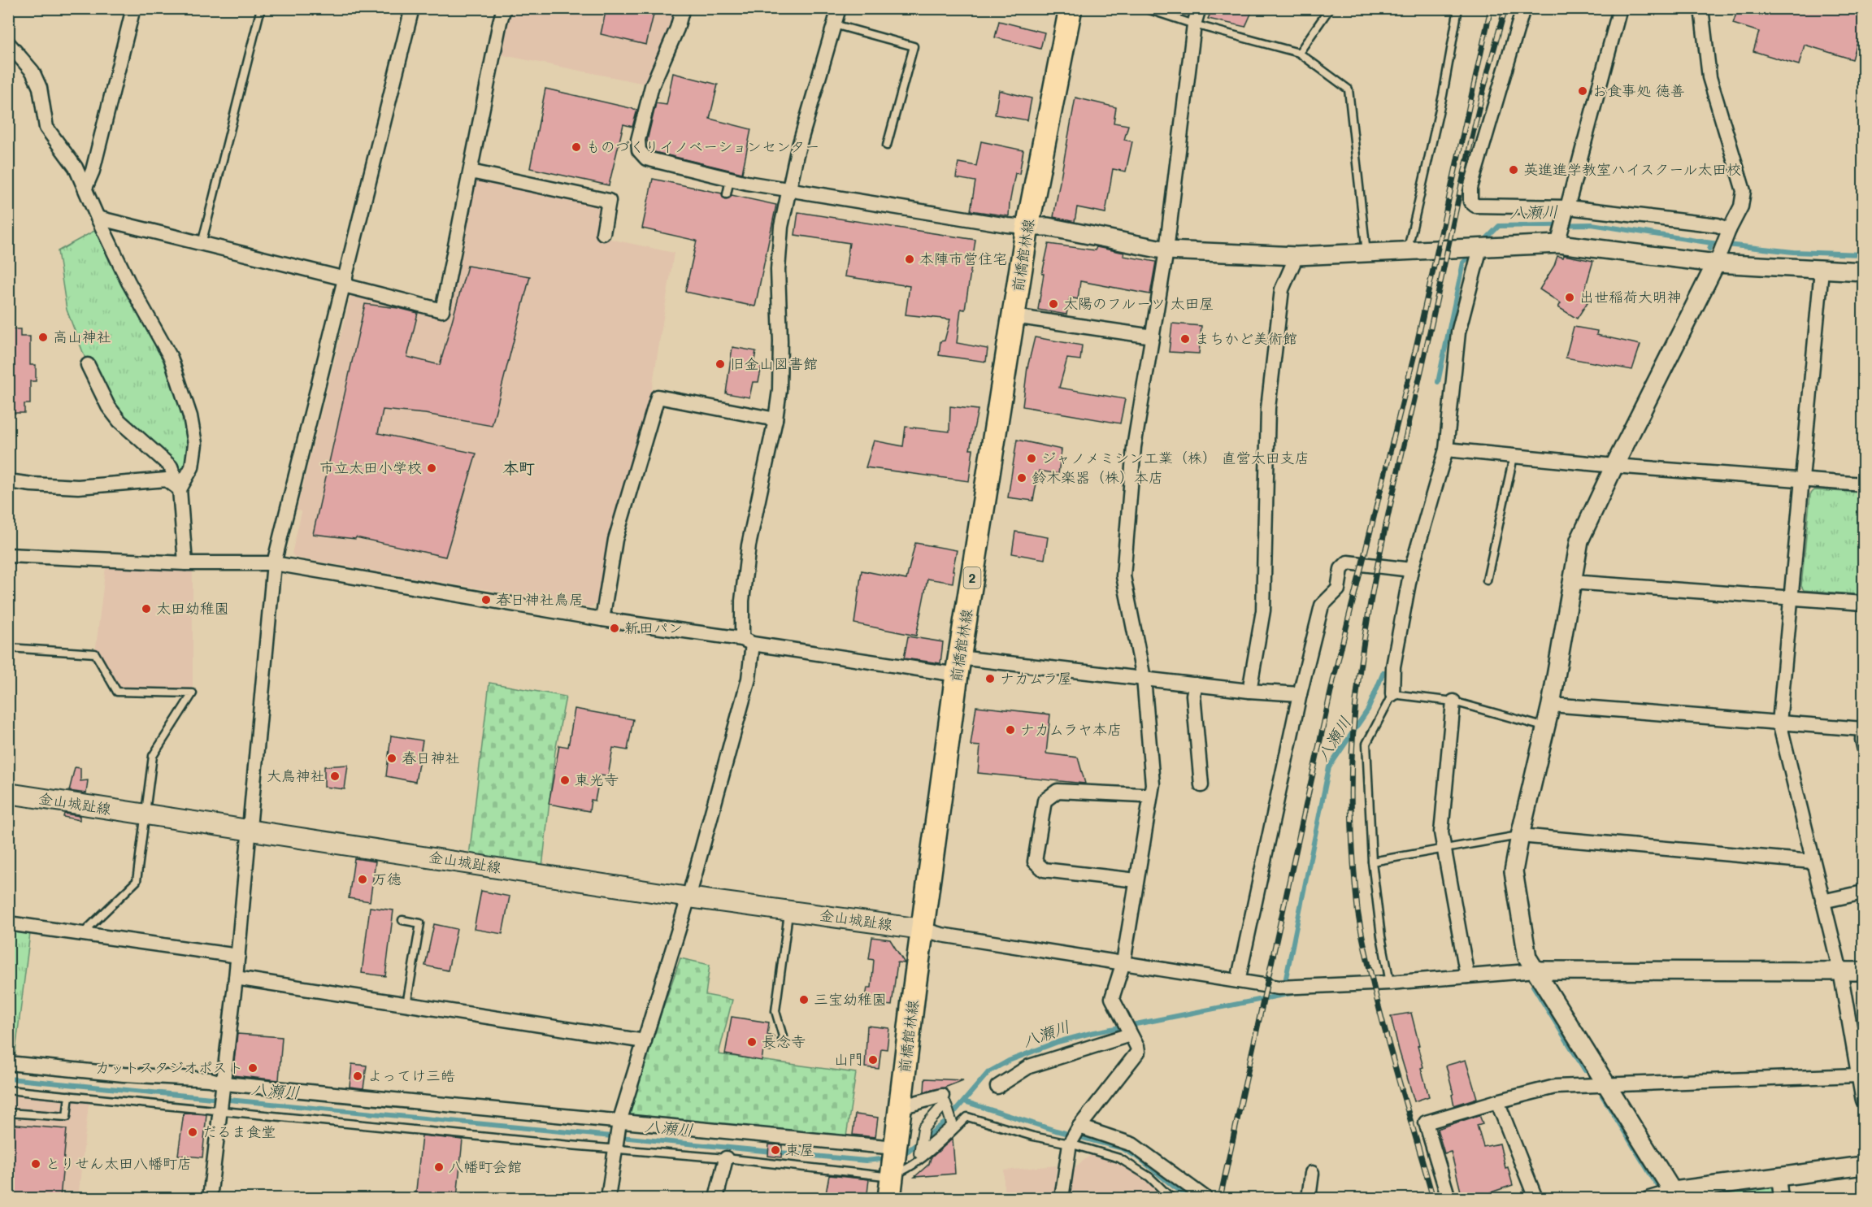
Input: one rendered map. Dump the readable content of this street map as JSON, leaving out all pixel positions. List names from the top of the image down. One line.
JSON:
{"streets":{"main road":["前橋館林線","2","金山城趾線"]},"crossings":[["前橋館林線","金山城趾線"]],"districts":["本町"],"water":["八瀬川"],"places":["お食事処 徳善","ものづくりイノベーションセンター","英進進学教室ハイスクール太田校","本陣市営住宅","出世稲荷大明神","太陽のフルーツ 太田屋","高山神社","まちかど美術館","旧金山図書館","ジャノメミシン工業（株） 直営太田支店","市立太田小学校","鈴木楽器（株）本店","春日神社鳥居","太田幼稚園","新田パン","ナカムラ屋","ナカムラヤ本店","春日神社","大鳥神社","東光寺","万徳","三宝幼稚園","長念寺","山門","カットスタジオポスト","よってけ三皓","だるま食堂","東屋","とりせん太田八幡町店","八幡町会館"]}
